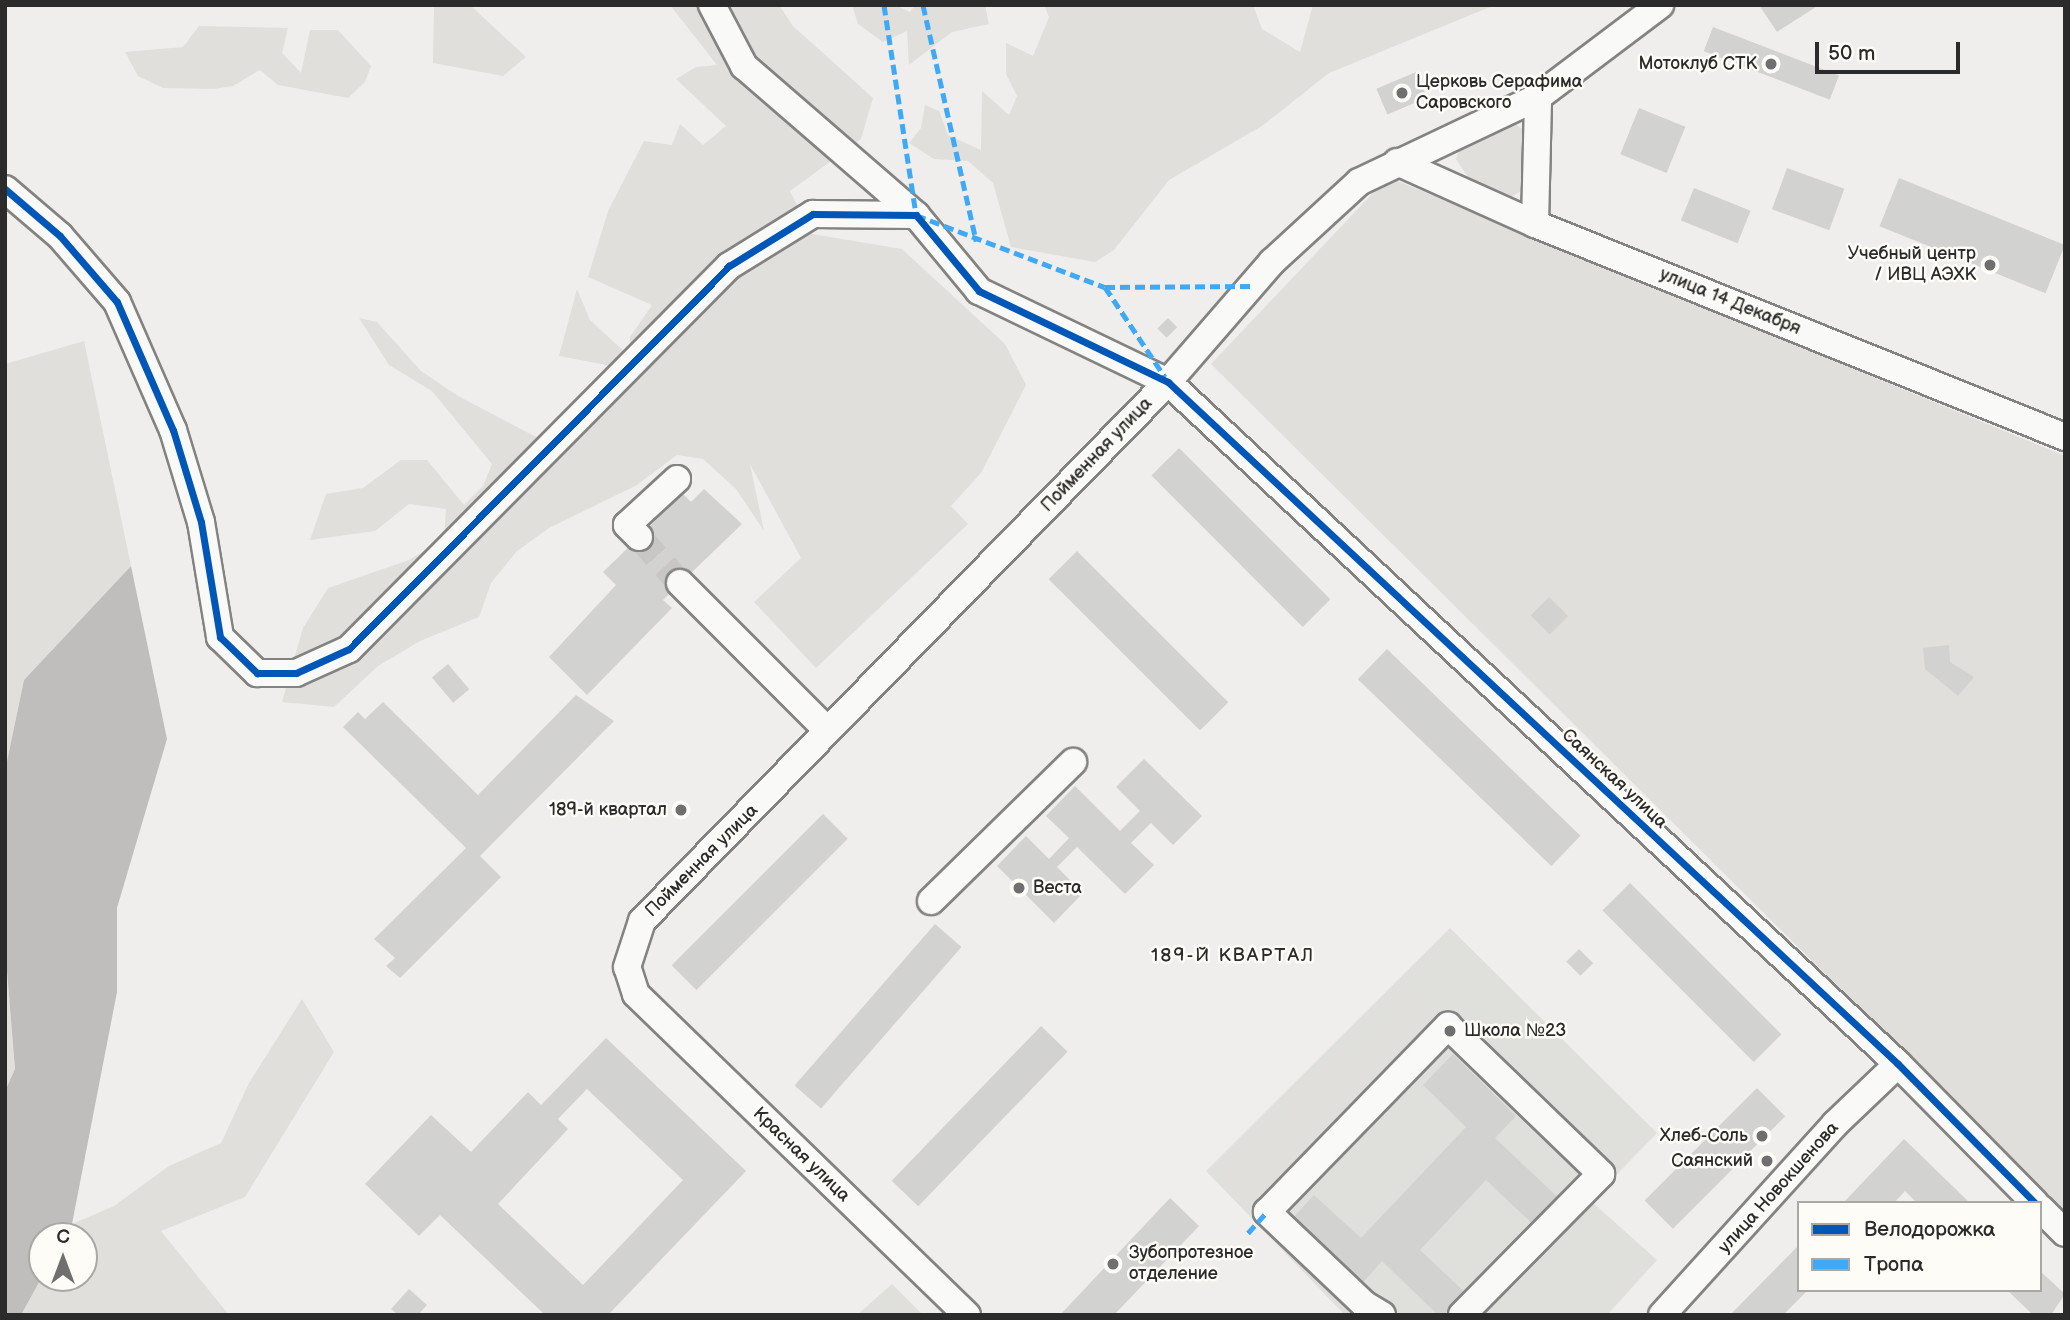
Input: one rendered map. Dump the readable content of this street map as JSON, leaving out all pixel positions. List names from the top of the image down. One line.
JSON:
{"streets":{"street":["улица 14 Декабря","Пойменная улица","Саянская улица","Красная улица","улица Новокшенова"]},"crossings":[["улица 14 Декабря","Пойменная улица"],["Пойменная улица","Саянская улица"],["Пойменная улица","Красная улица"],["Саянская улица","улица Новокшенова"]],"districts":["189-Й КВАРТАЛ"],"places":["Мотоклуб СТК","Церковь Серафима Саровского","Учебный центр / ИВЦ АЭХК","189-й квартал","Веста","Школа №23","Хлеб-Соль","Саянский","Зубопротезное отделение"],"legend":["Велодорожка","Тропа"],"scale_bar":"50 m","north":"top"}
